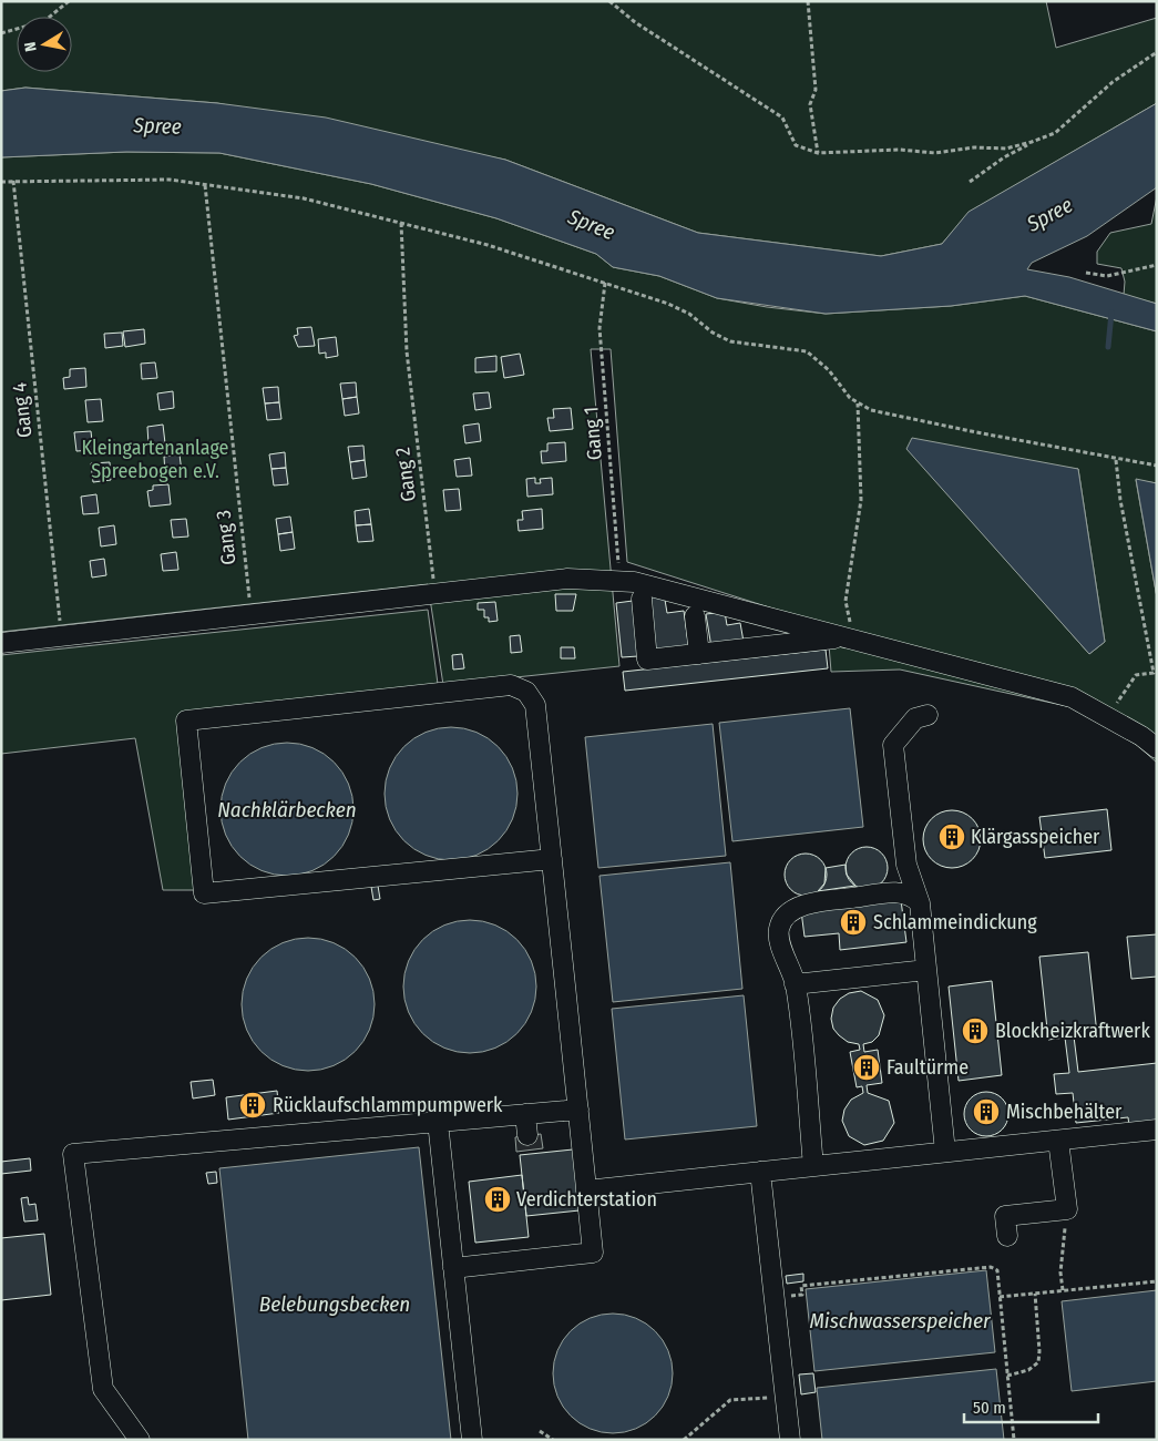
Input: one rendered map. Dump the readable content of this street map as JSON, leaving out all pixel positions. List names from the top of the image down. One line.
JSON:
{"streets":{"path":["Gang 4","Gang 1","Gang 2","Gang 3"]},"water":["Spree","Nachklärbecken","Belebungsbecken","Mischwasserspeicher"],"parks":["Kleingartenanlage Spreebogen e.V."],"places":{"building":["Klärgasspeicher","Schlammeindickung","Blockheizkraftwerk","Faultürme","Rücklaufschlammpumpwerk","Mischbehälter","Verdichterstation"]},"scale_bar":"50 m","north":"left"}
